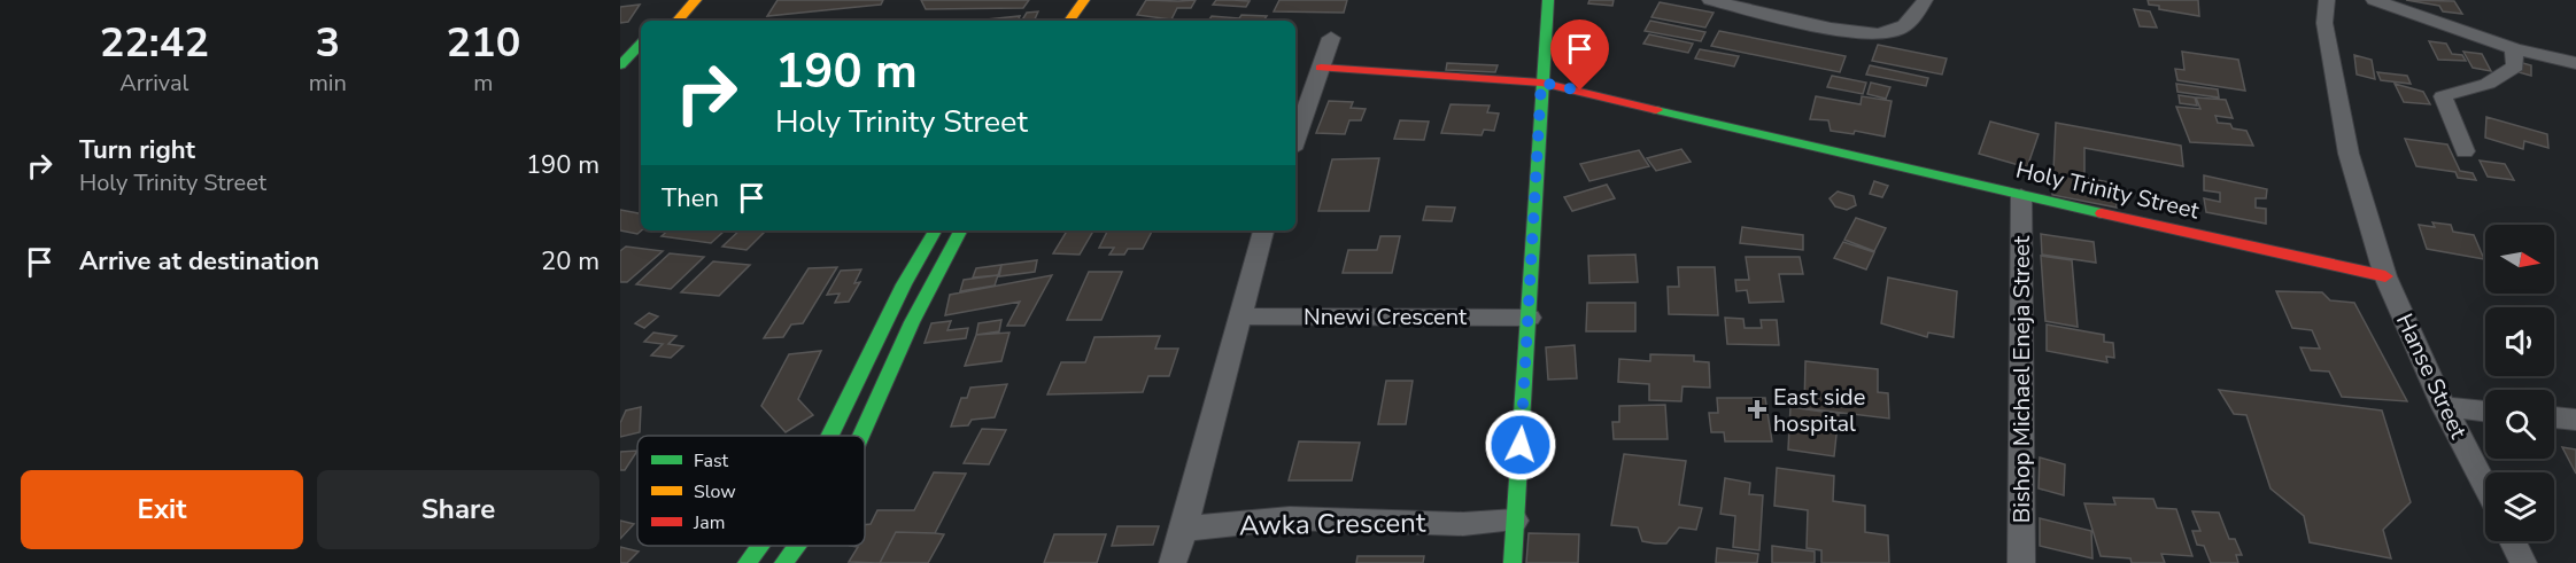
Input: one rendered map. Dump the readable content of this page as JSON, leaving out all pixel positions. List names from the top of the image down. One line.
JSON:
{"streets":{"street":["Holy Trinity Street","Nnewi Crescent","Hanse Street","Bishop Michael Eneja Street","Awka Crescent"]},"crossings":[["Holy Trinity Street","Hanse Street"],["Holy Trinity Street","Bishop Michael Eneja Street"]],"places":{"health":["East side hospital"]},"legend":["Fast","Slow","Jam"],"north":"right","page":{"eta":["22:42","Arrival","3","min","210","m"],"turn":["190 m","Holy Trinity Street"],"list":[{"name":"Turn right","note":"Holy Trinity Street","value":"190 m"},{"name":"Arrive at destination","value":"20 m"}],"then":"Then","buttons":["Exit","Share"]}}
